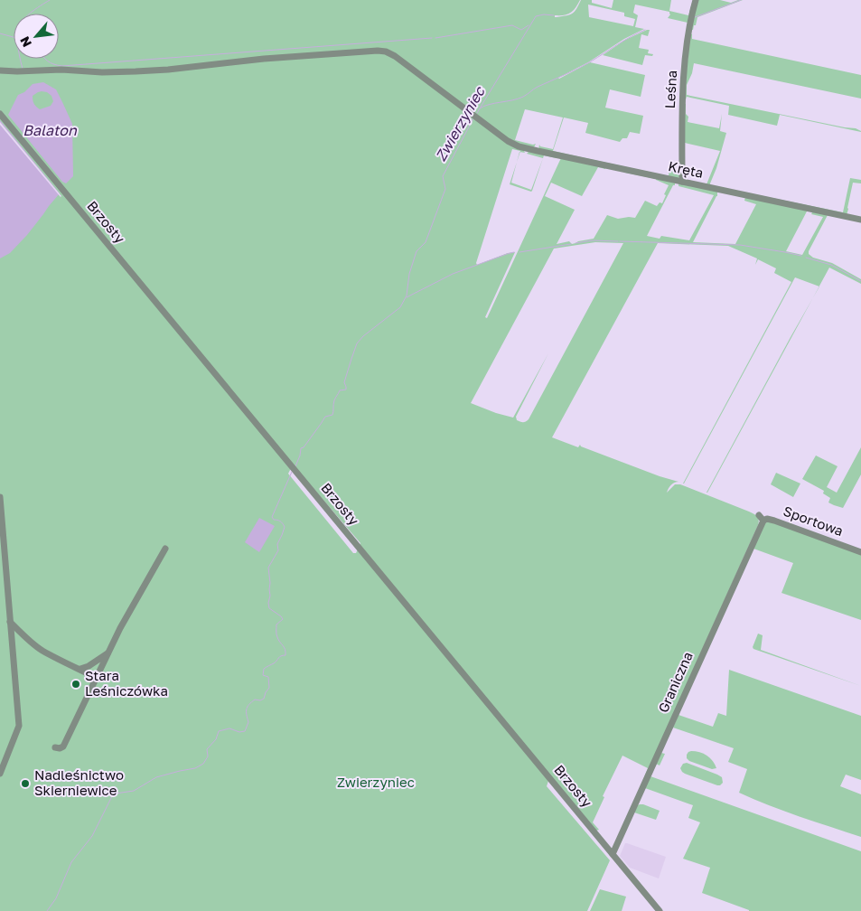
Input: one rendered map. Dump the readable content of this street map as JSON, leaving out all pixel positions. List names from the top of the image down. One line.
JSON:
{"streets":{"street":["Leśna","Kręta","Brzosty","Sportowa","Graniczna"]},"crossings":[["Leśna","Kręta"],["Brzosty","Graniczna"],["Sportowa","Graniczna"]],"water":["Zwierzyniec","Balaton"],"parks":["Zwierzyniec"],"places":["Stara Leśniczówka","Nadleśnictwo Skierniewice"],"north":"bottom left"}
